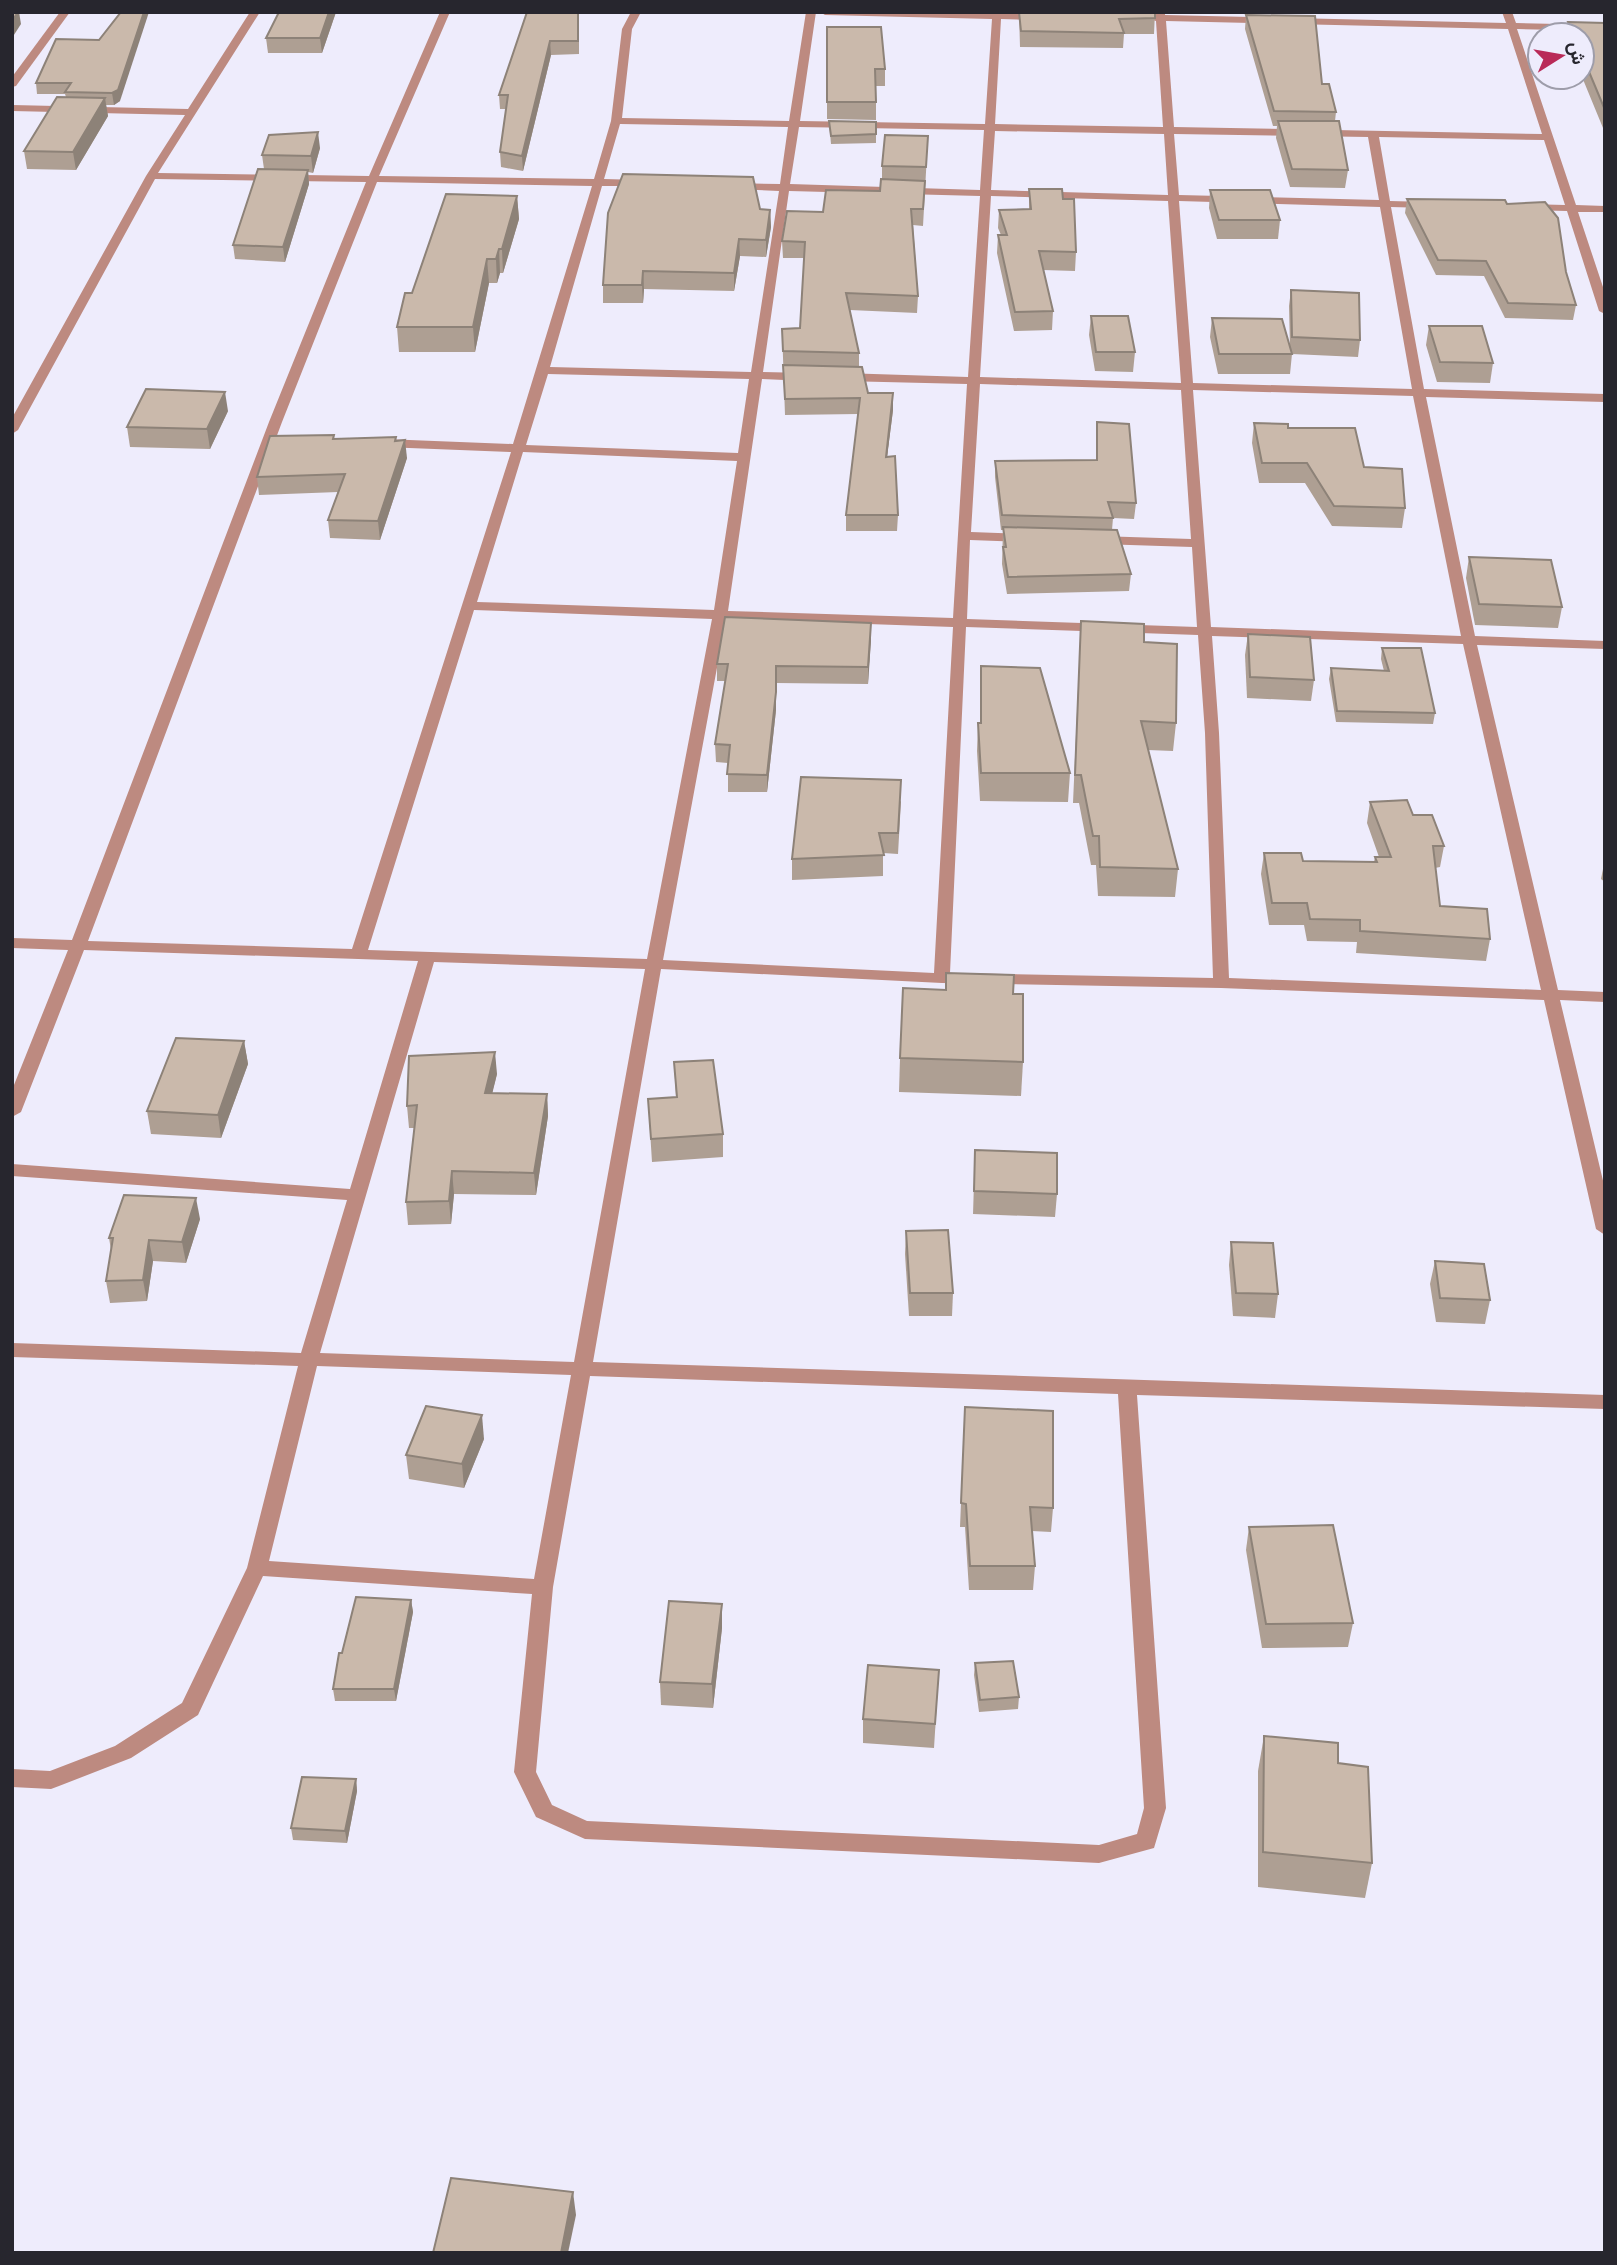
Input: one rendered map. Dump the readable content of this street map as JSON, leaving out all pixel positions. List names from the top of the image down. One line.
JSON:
{"north":"right"}
